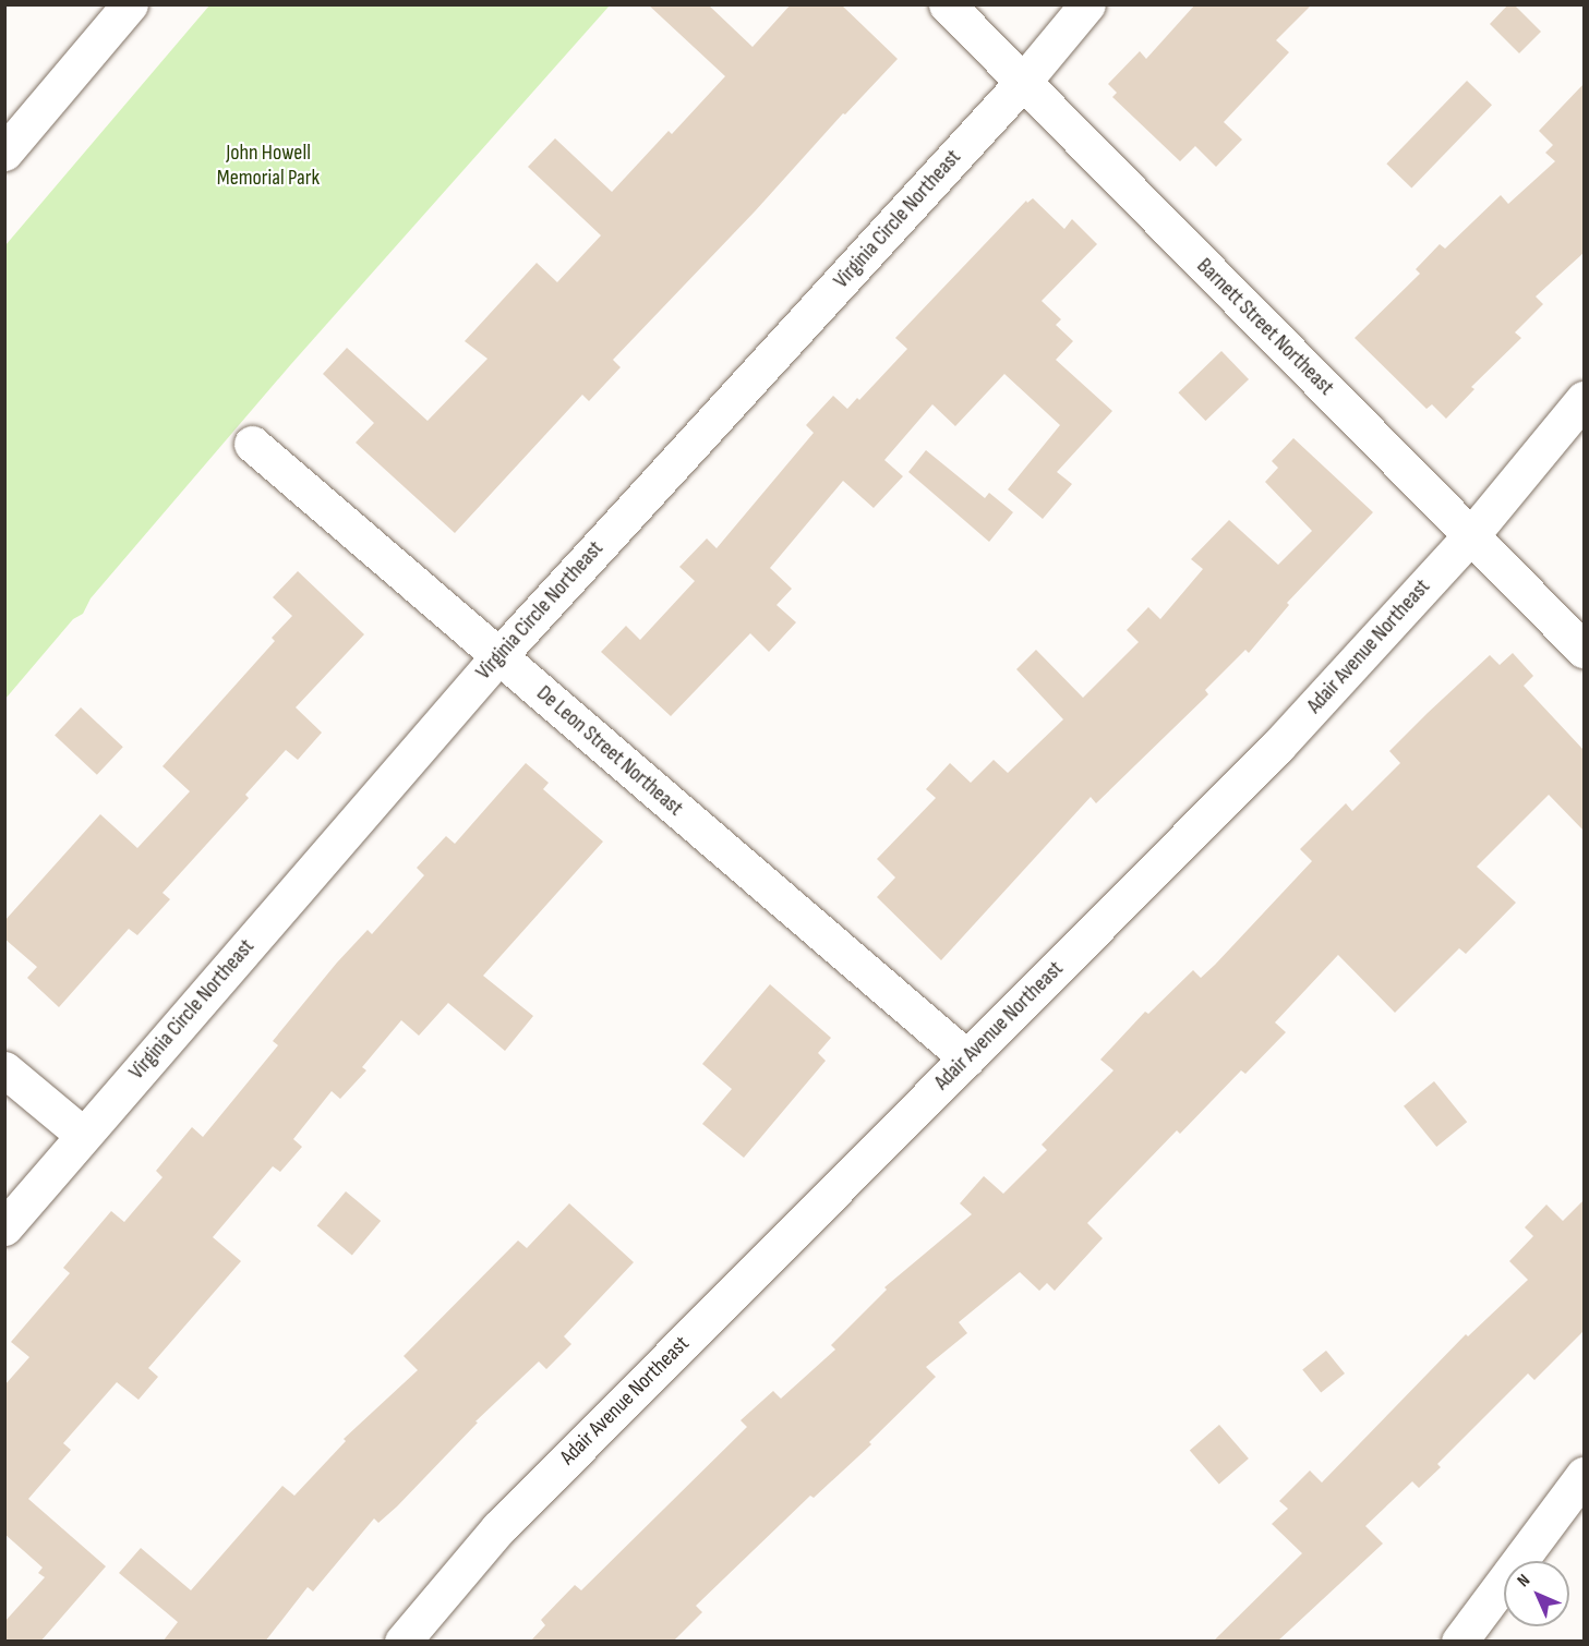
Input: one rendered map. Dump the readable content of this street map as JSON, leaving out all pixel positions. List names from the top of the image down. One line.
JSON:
{"streets":{"street":["Virginia Circle Northeast","Barnett Street Northeast","Adair Avenue Northeast","De Leon Street Northeast"]},"crossings":[["Virginia Circle Northeast","Barnett Street Northeast"],["Virginia Circle Northeast","De Leon Street Northeast"],["Barnett Street Northeast","Adair Avenue Northeast"],["Adair Avenue Northeast","De Leon Street Northeast"]],"parks":["John Howell Memorial Park"],"north":"top left"}
